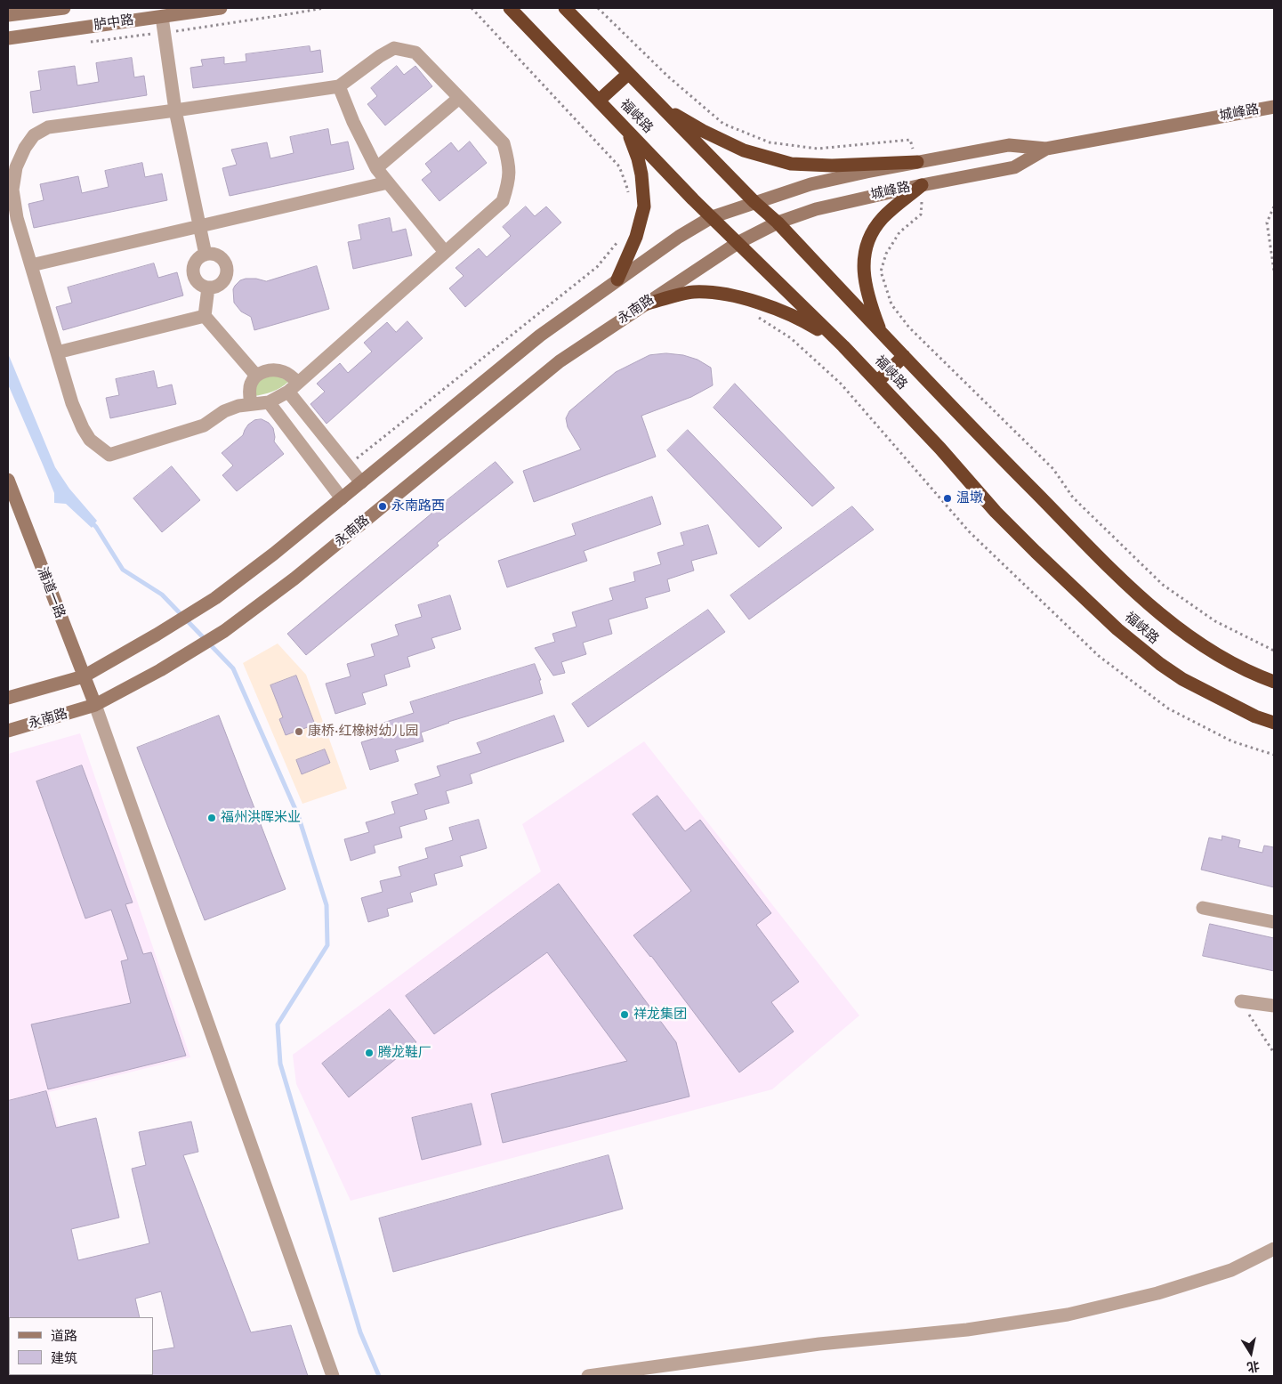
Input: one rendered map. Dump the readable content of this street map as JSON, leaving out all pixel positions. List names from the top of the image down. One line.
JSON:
{"streets":{"highway":["福峡路"],"main road":["胪中路","城峰路","永南路","浦道一路"]},"crossings":[["城峰路","福峡路"],["城峰路","永南路"],["城峰路","浦道一路"],["福峡路","永南路"],["永南路","浦道一路"]],"places":["温墩","永南路西","康桥·红橡树幼儿园","福州洪晖米业","祥龙集团","腾龙鞋厂"],"legend":["道路","建筑"],"north":"bottom"}
